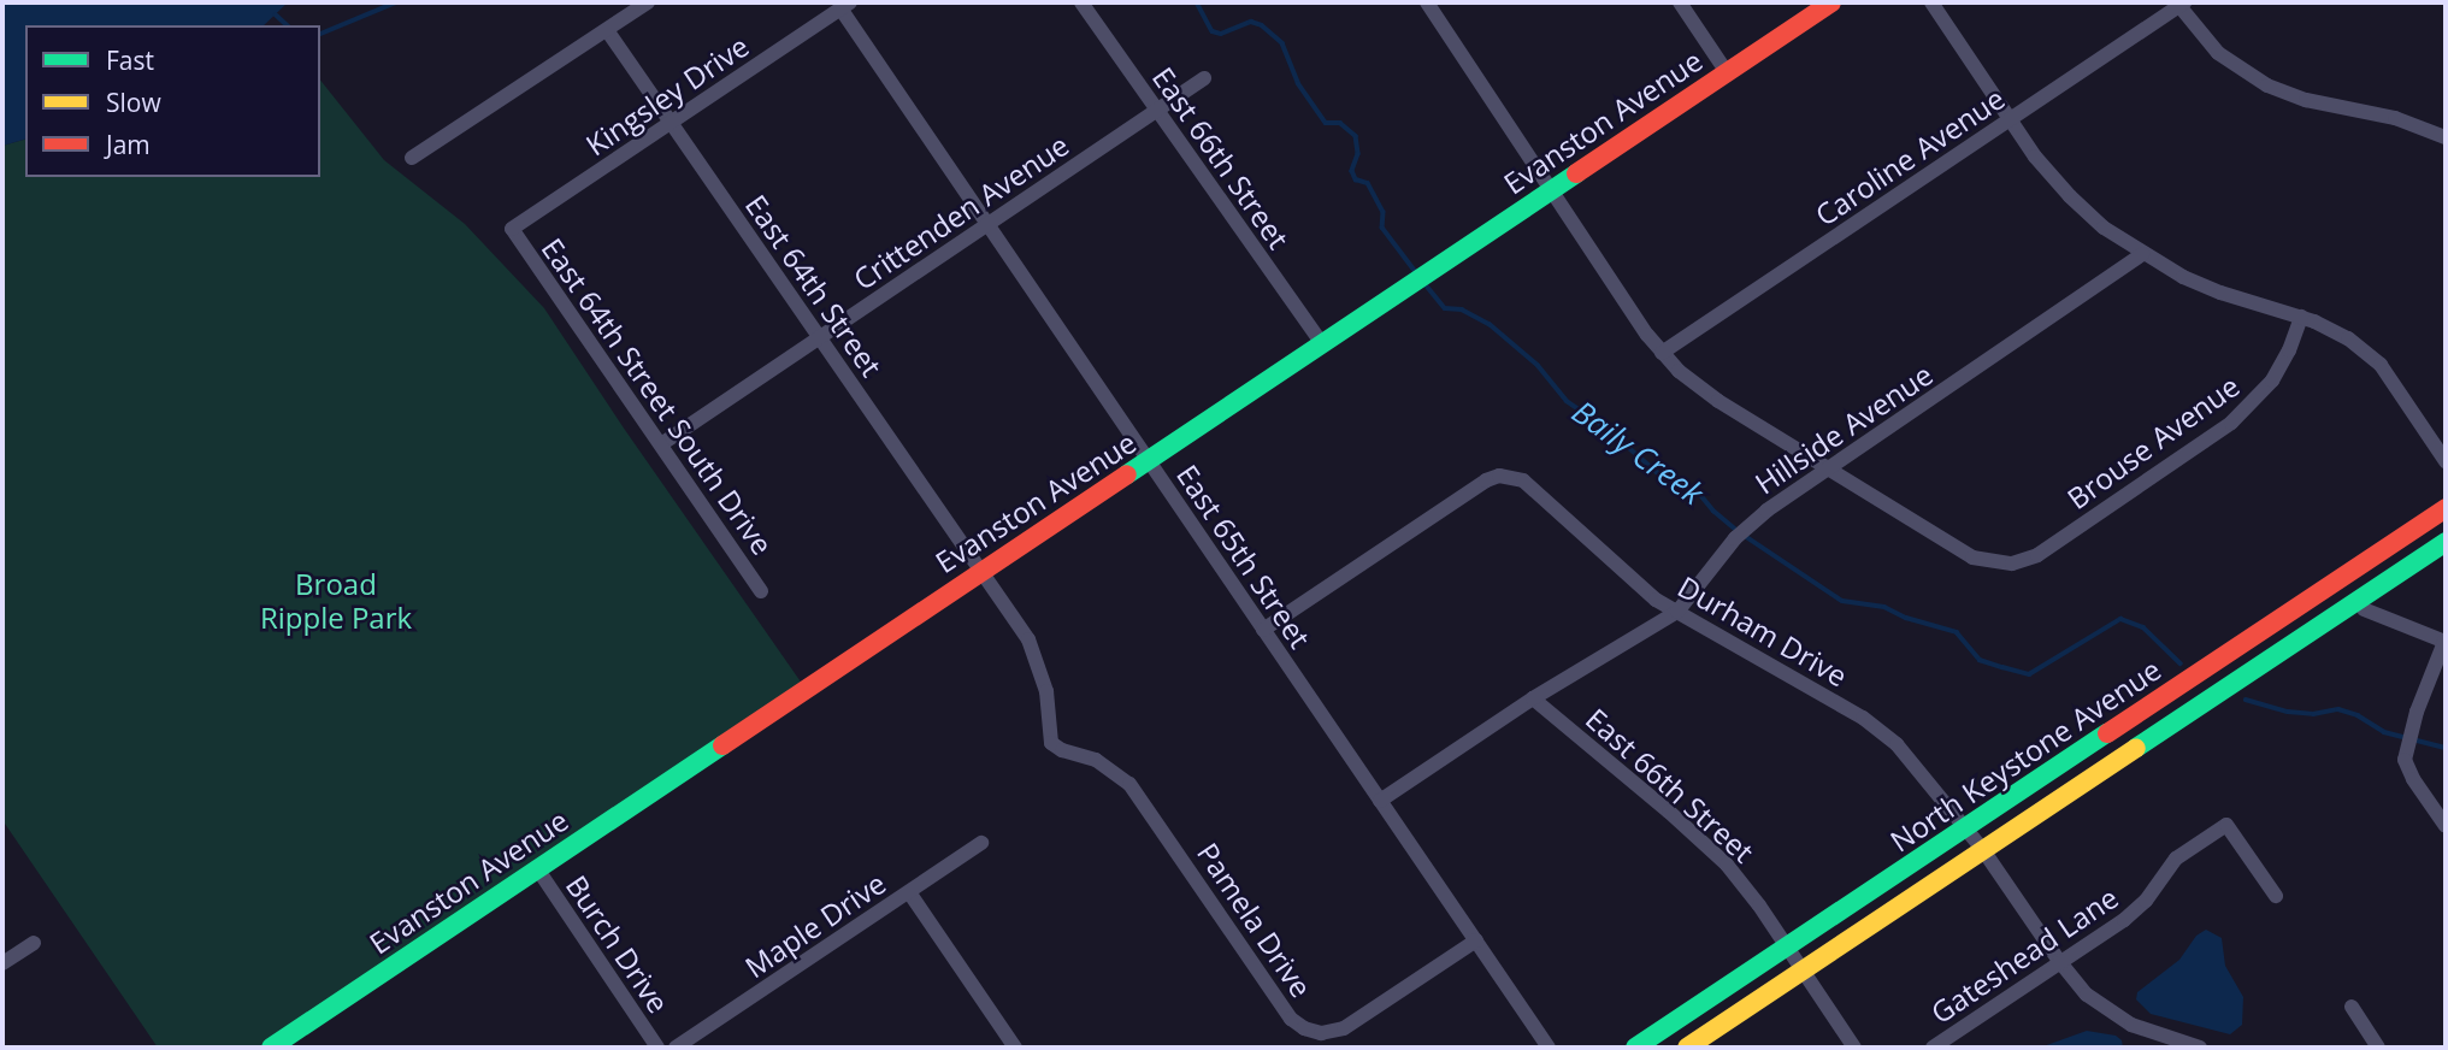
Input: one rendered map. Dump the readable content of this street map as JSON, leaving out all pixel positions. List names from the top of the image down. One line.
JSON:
{"streets":{"main road":["Evanston Avenue","North Keystone Avenue"],"street":["Kingsley Drive","Caroline Avenue","East 66th Street","Crittenden Avenue","East 64th Street","East 64th Street South Drive","Hillside Avenue","Brouse Avenue","East 65th Street","Durham Drive","Pamela Drive","Maple Drive","Burch Drive","Gateshead Lane"]},"crossings":[["Kingsley Drive","East 64th Street"],["Kingsley Drive","East 64th Street South Drive"],["Kingsley Drive","East 65th Street"],["Evanston Avenue","East 66th Street"],["Evanston Avenue","East 64th Street"],["Evanston Avenue","East 65th Street"],["Evanston Avenue","Pamela Drive"],["Evanston Avenue","Burch Drive"],["East 66th Street","Crittenden Avenue"],["East 66th Street","Hillside Avenue"],["East 66th Street","North Keystone Avenue"],["Crittenden Avenue","East 64th Street"],["Crittenden Avenue","East 64th Street South Drive"],["Crittenden Avenue","East 65th Street"],["East 64th Street","Pamela Drive"],["Hillside Avenue","Brouse Avenue"],["Hillside Avenue","East 65th Street"],["Hillside Avenue","Durham Drive"],["East 65th Street","Durham Drive"],["East 65th Street","Pamela Drive"],["Durham Drive","North Keystone Avenue"],["Durham Drive","Gateshead Lane"]],"water":["Baily Creek"],"parks":["Broad Ripple Park"],"legend":["Fast","Slow","Jam"]}
